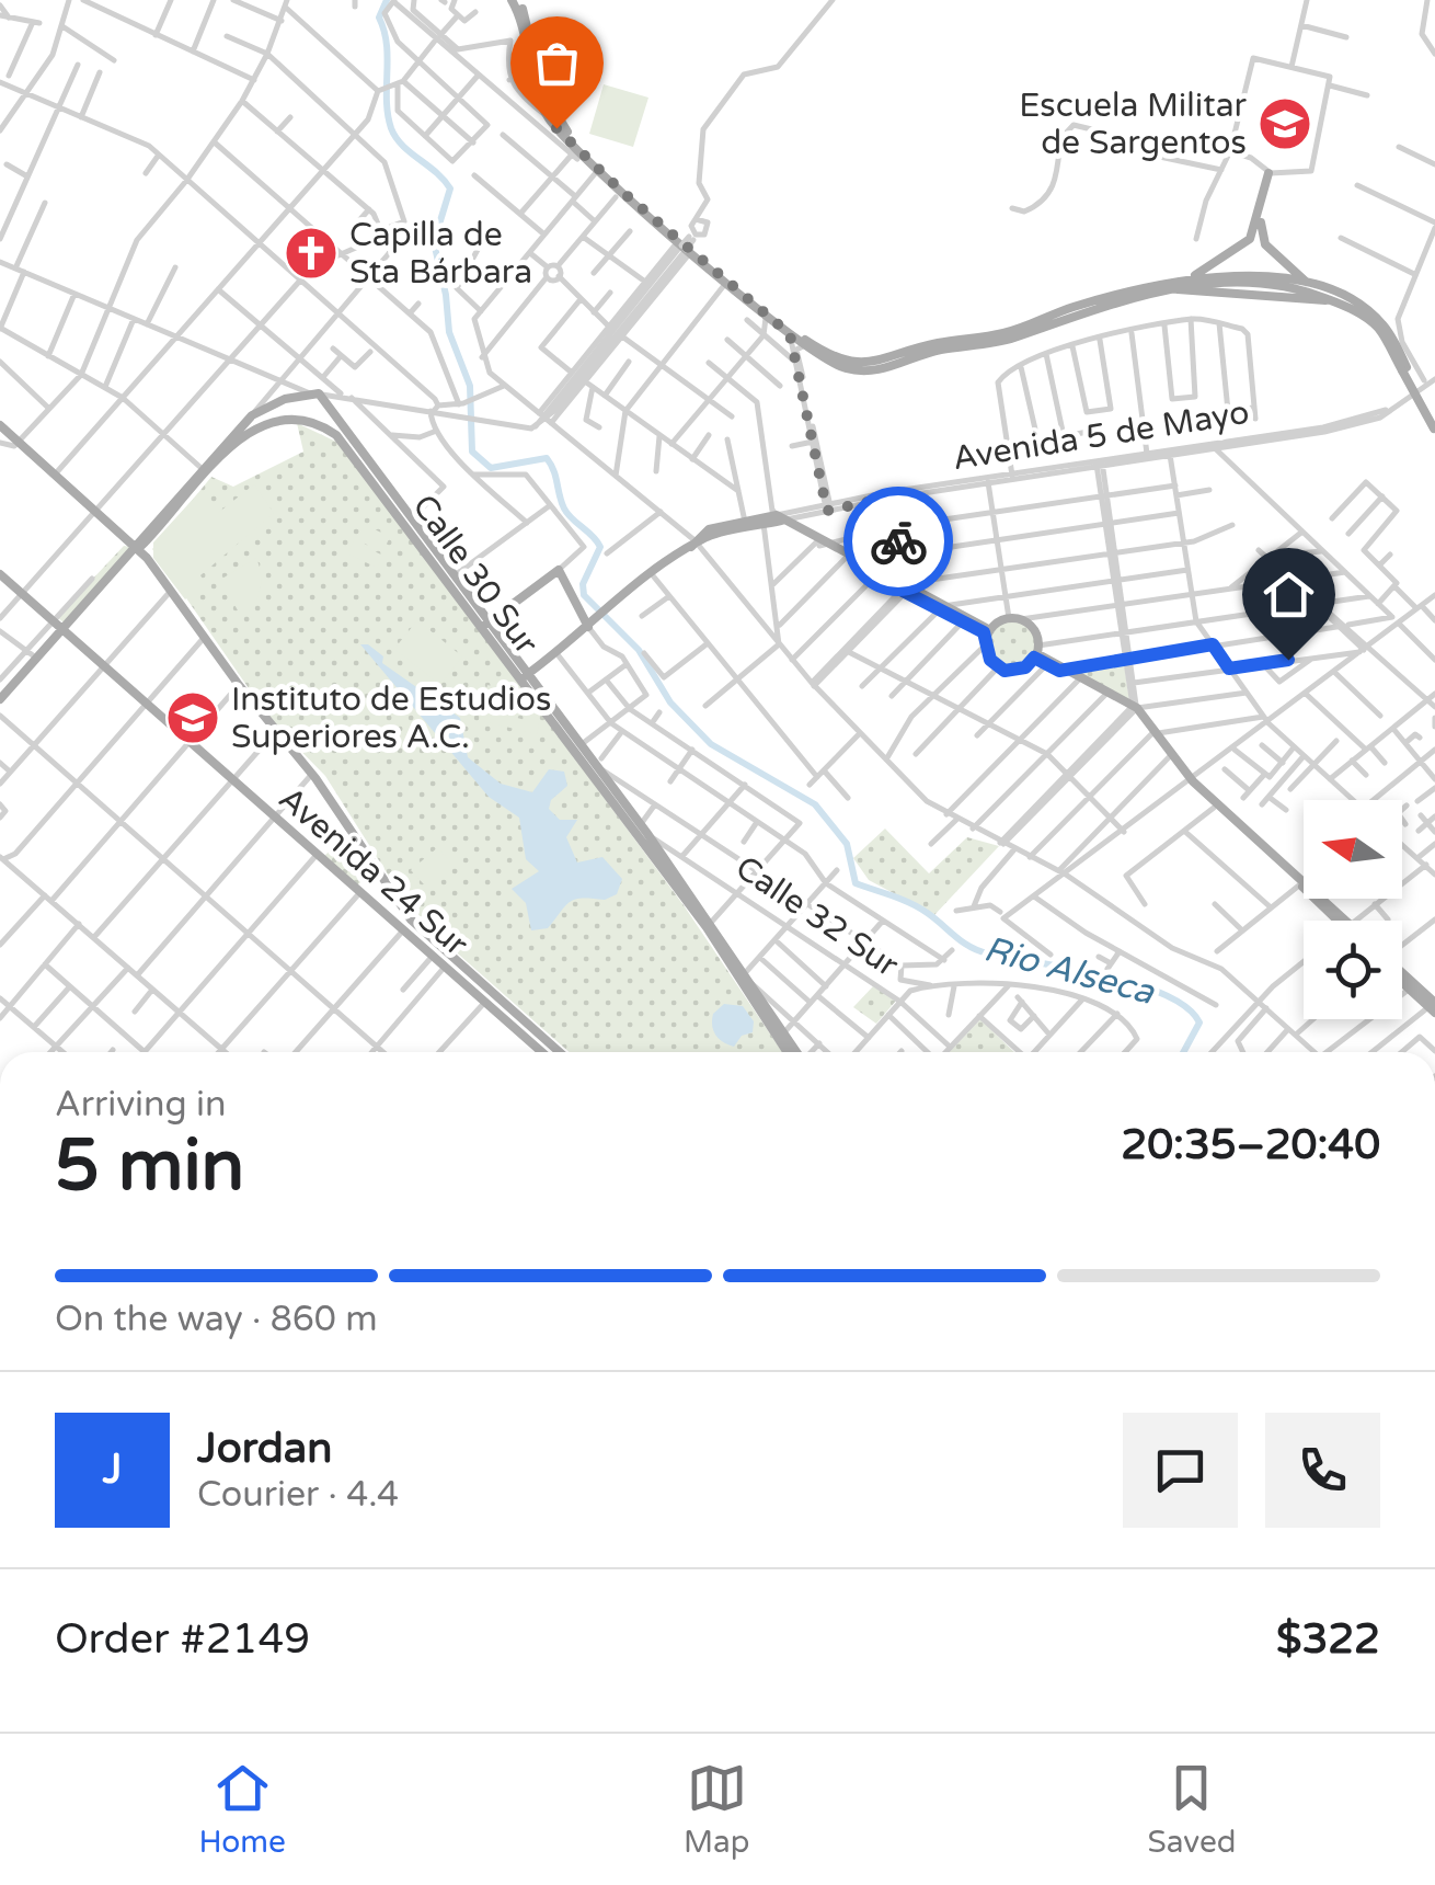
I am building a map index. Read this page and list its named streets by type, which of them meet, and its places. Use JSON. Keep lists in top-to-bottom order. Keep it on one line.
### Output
{"streets":{"main road":["Avenida 5 de Mayo","Calle 30 Sur","Avenida 24 Sur"],"street":["Calle 32 Sur"]},"crossings":[["Calle 30 Sur","Calle 32 Sur"]],"water":["Rio Alseca"],"places":{"school or university":["Escuela Militar de Sargentos","Instituto de Estudios Superiores A.C."],"church":["Capilla de Sta Bárbara"]},"north":"left","page":{"heading":["5 min","Arriving in","20:35–20:40"],"panel":["Jordan","Courier · 4.4","Order #2149","$322"],"bar":"On the way · 860 m","round":"J","tabs":["Home","Map","Saved"]}}
